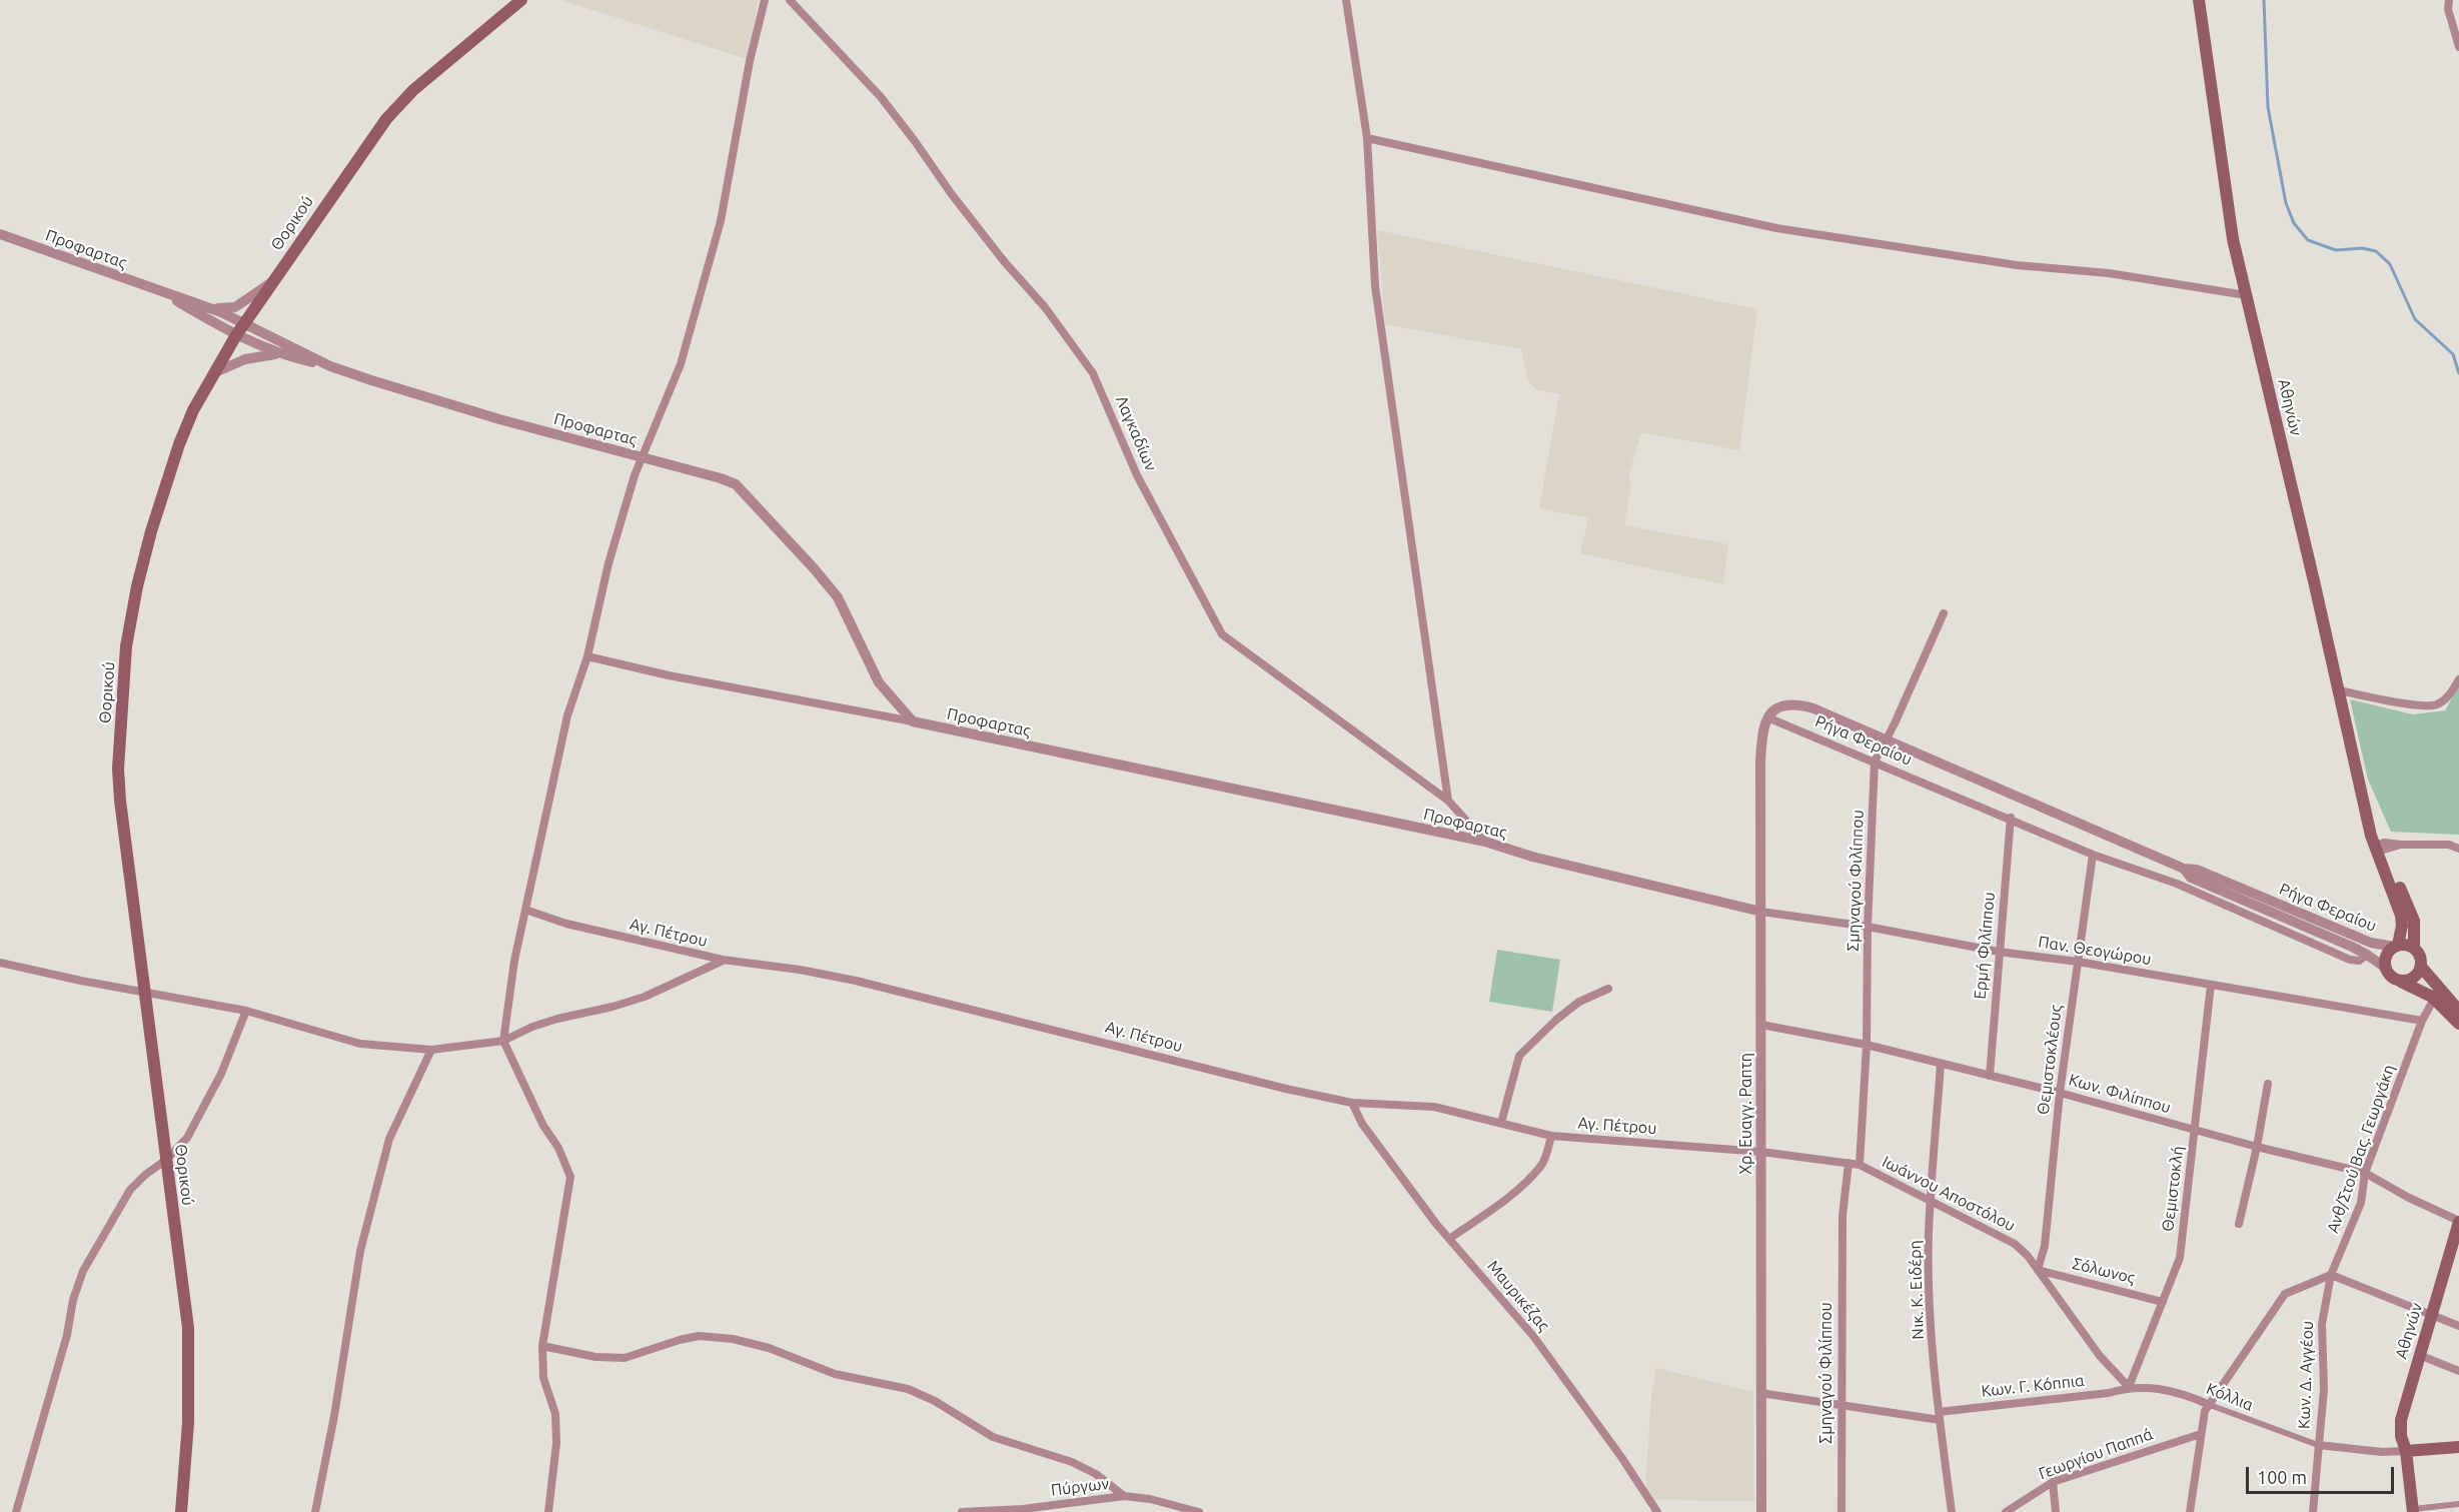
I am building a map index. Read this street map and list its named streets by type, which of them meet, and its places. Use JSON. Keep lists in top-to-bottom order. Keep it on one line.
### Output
{"streets":{"main road":["Θορικού","Αθηνών"],"street":["Προφαρτας","Λαγκαδίων","Ρήγα Φεραίου","Σμηναγού Φιλίππου","Αγ. Πέτρου","Ερμή Φιλίππου","Παν. Θεογώρου","Θεμιστοκλέους","Κων. Φιλίππου","Χρ. Ευαγγ. Ραπτη","Ανθ/Στού Βας. Γεωργάκη","Θεμιστοκλή","Ιωάννου Αποστόλου","Σόλωνος","Νικ. Κ. Ειδέρη","Μαυρικέζας","Κων. Δ. Αγγέου","Κων. Γ. Κόππια","Κόλλια","Γεωργίου Παππά","Πύργων"]},"crossings":[["Θορικού","Προφαρτας"],["Προφαρτας","Λαγκαδίων"],["Προφαρτας","Παν. Θεογώρου"],["Προφαρτας","Χρ. Ευαγγ. Ραπτη"],["Αθηνών","Ρήγα Φεραίου"],["Αθηνών","Κων. Φιλίππου"],["Ρήγα Φεραίου","Σμηναγού Φιλίππου"],["Ρήγα Φεραίου","Ερμή Φιλίππου"],["Ρήγα Φεραίου","Θεμιστοκλέους"],["Ρήγα Φεραίου","Χρ. Ευαγγ. Ραπτη"],["Σμηναγού Φιλίππου","Παν. Θεογώρου"],["Σμηναγού Φιλίππου","Κων. Φιλίππου"],["Σμηναγού Φιλίππου","Ιωάννου Αποστόλου"],["Σμηναγού Φιλίππου","Κων. Γ. Κόππια"],["Αγ. Πέτρου","Χρ. Ευαγγ. Ραπτη"],["Αγ. Πέτρου","Ιωάννου Αποστόλου"],["Αγ. Πέτρου","Μαυρικέζας"],["Ερμή Φιλίππου","Παν. Θεογώρου"],["Ερμή Φιλίππου","Κων. Φιλίππου"],["Παν. Θεογώρου","Θεμιστοκλέους"],["Παν. Θεογώρου","Χρ. Ευαγγ. Ραπτη"],["Παν. Θεογώρου","Ανθ/Στού Βας. Γεωργάκη"],["Παν. Θεογώρου","Θεμιστοκλή"],["Θεμιστοκλέους","Κων. Φιλίππου"],["Θεμιστοκλέους","Ιωάννου Αποστόλου"],["Θεμιστοκλέους","Σόλωνος"],["Κων. Φιλίππου","Χρ. Ευαγγ. Ραπτη"],["Κων. Φιλίππου","Ανθ/Στού Βας. Γεωργάκη"],["Κων. Φιλίππου","Θεμιστοκλή"],["Κων. Φιλίππου","Νικ. Κ. Ειδέρη"],["Χρ. Ευαγγ. Ραπτη","Ιωάννου Αποστόλου"],["Χρ. Ευαγγ. Ραπτη","Κων. Γ. Κόππια"],["Ανθ/Στού Βας. Γεωργάκη","Κων. Δ. Αγγέου"],["Θεμιστοκλή","Ιωάννου Αποστόλου"],["Θεμιστοκλή","Σόλωνος"],["Θεμιστοκλή","Κων. Γ. Κόππια"],["Θεμιστοκλή","Κόλλια"],["Ιωάννου Αποστόλου","Σόλωνος"],["Ιωάννου Αποστόλου","Νικ. Κ. Ειδέρη"],["Ιωάννου Αποστόλου","Κων. Γ. Κόππια"],["Ιωάννου Αποστόλου","Κόλλια"],["Νικ. Κ. Ειδέρη","Κων. Γ. Κόππια"],["Κων. Δ. Αγγέου","Κόλλια"],["Κων. Γ. Κόππια","Κόλλια"]],"scale_bar":"100 m"}
